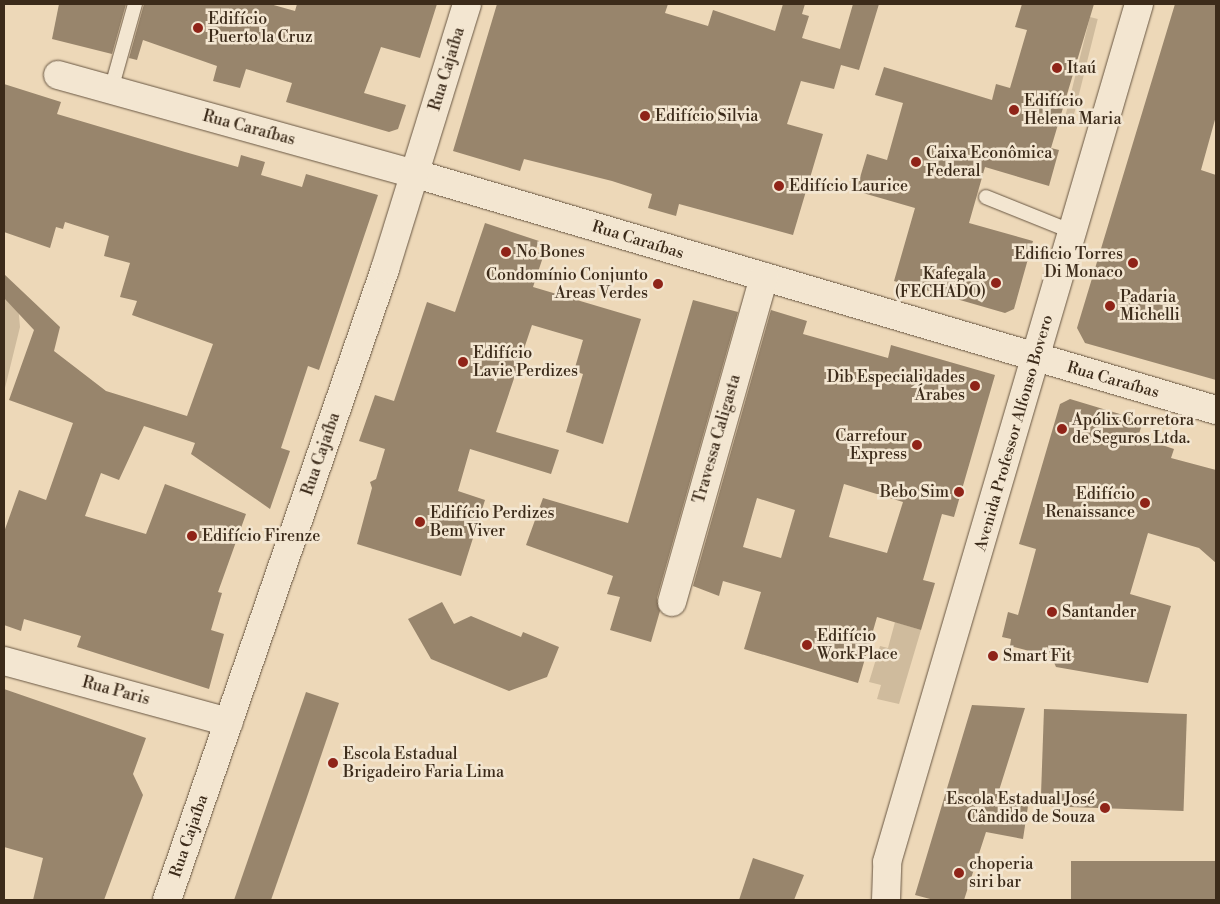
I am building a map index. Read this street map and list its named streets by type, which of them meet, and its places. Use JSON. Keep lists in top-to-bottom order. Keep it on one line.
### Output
{"streets":{"street":["Rua Cajaíba","Rua Caraíbas","Avenida Professor Alfonso Bovero","Travessa Caligasta","Rua Paris"]},"crossings":[["Rua Cajaíba","Rua Caraíbas"],["Rua Cajaíba","Rua Paris"],["Rua Caraíbas","Avenida Professor Alfonso Bovero"],["Rua Caraíbas","Travessa Caligasta"]],"places":["Edifício Puerto la Cruz","Itaú","Edifício Helena Maria","Edifício Silvia","Caixa Econômica Federal","Edifício Laurice","No Bones","Edificio Torres Di Monaco","Kafegala (FECHADO)","Condomínio Conjunto Areas Verdes","Padaria Michelli","Edifício Lavie Perdizes","Dib Especialidades Árabes","Apólix Corretora de Seguros Ltda.","Carrefour Express","Bebo Sim","Edifício Renaissance","Edifício Perdizes Bem Viver","Edifício Firenze","Santander","Edifício Work Place","Smart Fit","Escola Estadual Brigadeiro Faria Lima","Escola Estadual José Cândido de Souza","choperia siri bar"]}
